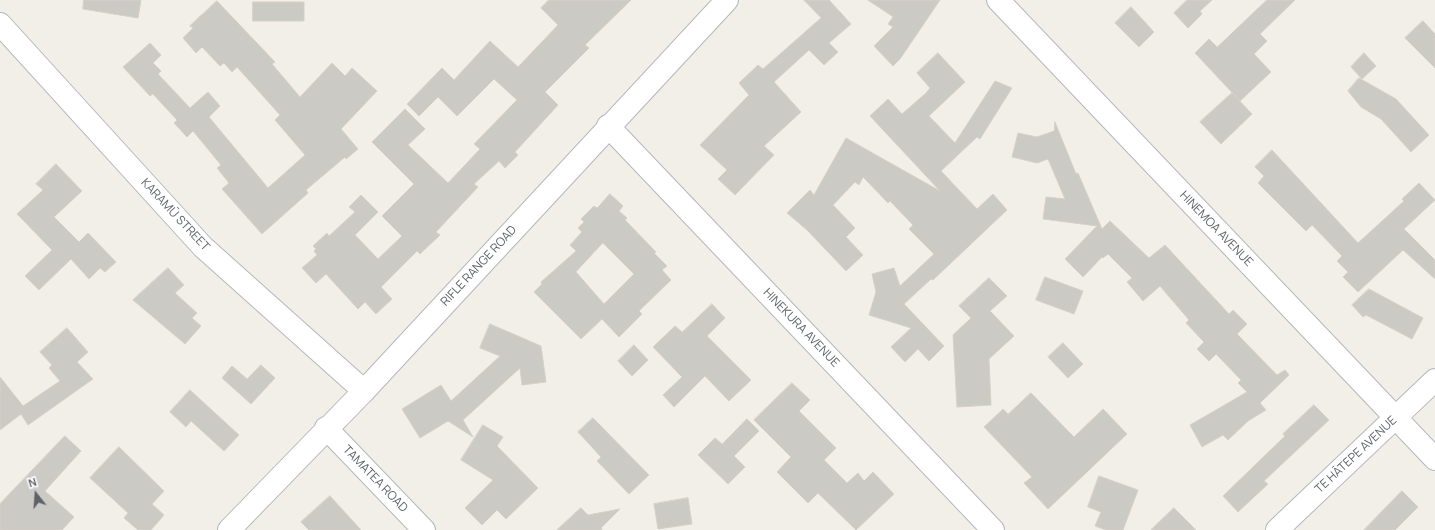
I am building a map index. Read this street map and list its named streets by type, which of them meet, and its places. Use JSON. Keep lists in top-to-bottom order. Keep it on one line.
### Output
{"streets":{"street":["KARAMŪ STREET","HINEMOA AVENUE","RIFLE RANGE ROAD","HINEKURA AVENUE","TE HĀTEPE AVENUE","TAMATEA ROAD"]},"crossings":[["KARAMŪ STREET","RIFLE RANGE ROAD"],["HINEMOA AVENUE","TE HĀTEPE AVENUE"],["RIFLE RANGE ROAD","HINEKURA AVENUE"],["RIFLE RANGE ROAD","TAMATEA ROAD"]],"north":"top"}
